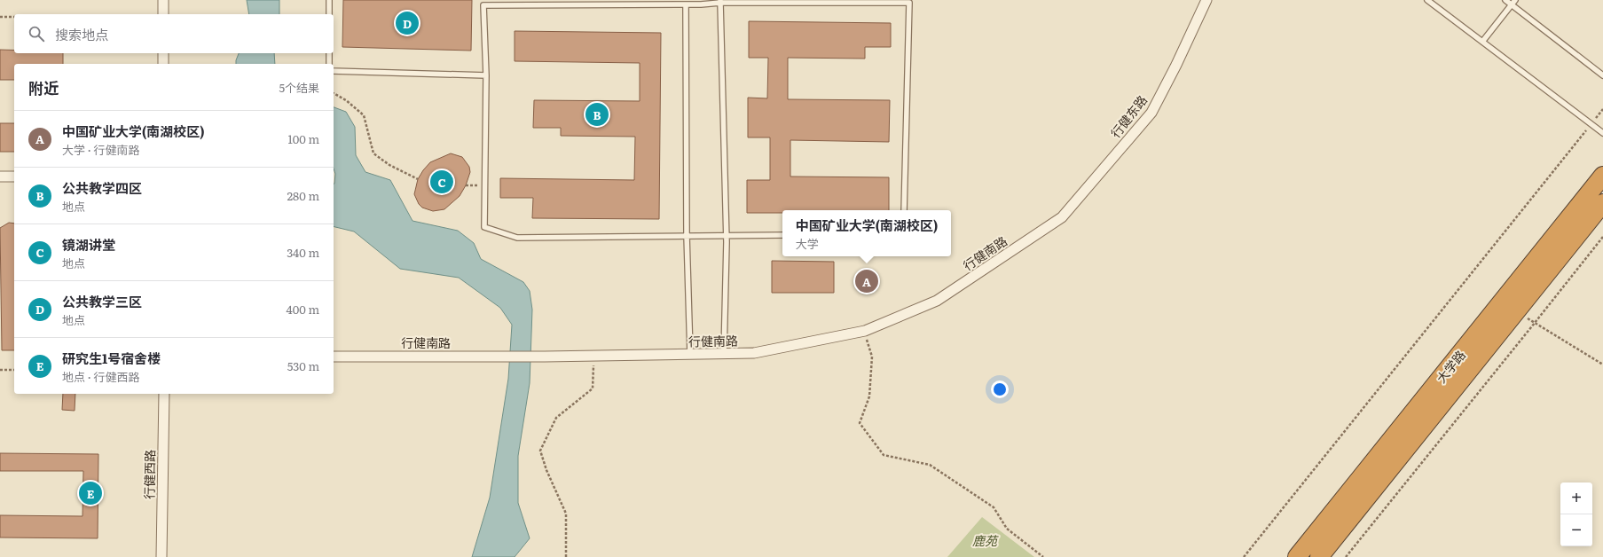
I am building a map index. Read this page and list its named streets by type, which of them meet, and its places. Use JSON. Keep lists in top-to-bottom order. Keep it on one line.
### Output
{"streets":{"highway":["大学路"],"street":["行健东路","行健南路","行健西路"]},"crossings":[["行健东路","行健南路"]],"parks":["鹿苑"],"page":{"pins":["D","B","C","A","E"],"search":"搜索地点","heading":["附近","5个结果"],"list":[{"mark":"A","name":"中国矿业大学(南湖校区)","note":"大学 · 行健南路","value":"100 m"},{"mark":"B","name":"公共教学四区","note":"地点","value":"280 m"},{"mark":"C","name":"镜湖讲堂","note":"地点","value":"340 m"},{"mark":"D","name":"公共教学三区","note":"地点","value":"400 m"},{"mark":"E","name":"研究生1号宿舍楼","note":"地点 · 行健西路","value":"530 m"}],"popup":["中国矿业大学(南湖校区)","大学"],"map_buttons":["+","−"]}}
